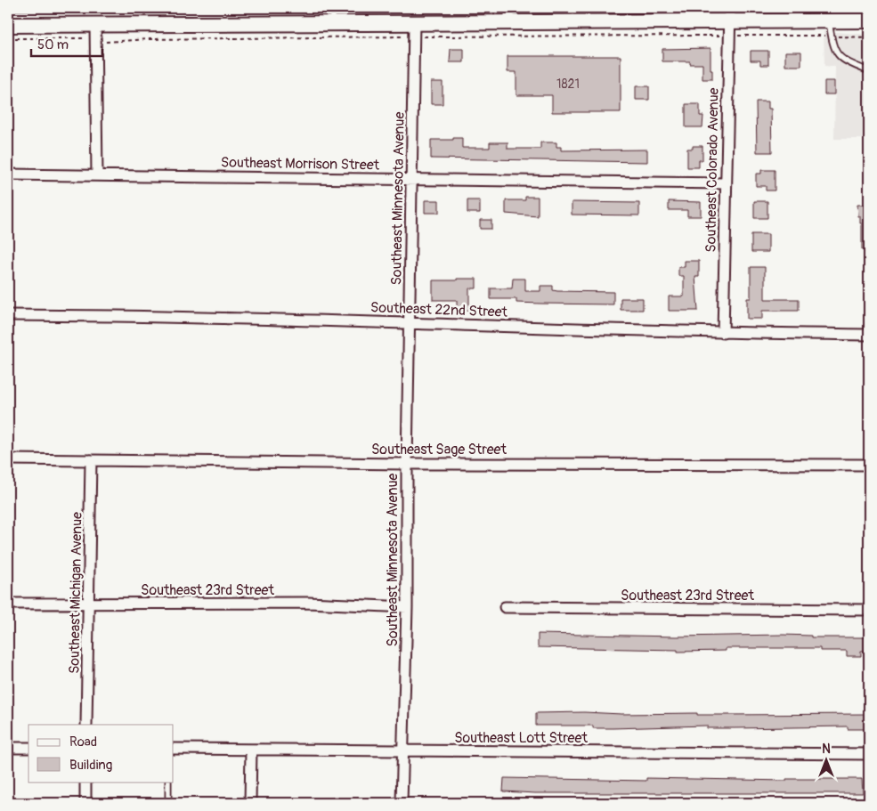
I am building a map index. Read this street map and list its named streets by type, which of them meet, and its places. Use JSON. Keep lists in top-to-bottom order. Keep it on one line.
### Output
{"streets":{"street":["Southeast Morrison Street","Southeast Colorado Avenue","Southeast Minnesota Avenue","Southeast 22nd Street","Southeast Sage Street","Southeast 23rd Street","Southeast Michigan Avenue","Southeast Lott Street"]},"crossings":[["Southeast Morrison Street","Southeast Colorado Avenue"],["Southeast Morrison Street","Southeast Minnesota Avenue"],["Southeast Colorado Avenue","Southeast 22nd Street"],["Southeast Minnesota Avenue","Southeast 22nd Street"],["Southeast Minnesota Avenue","Southeast Sage Street"],["Southeast Minnesota Avenue","Southeast 23rd Street"],["Southeast Minnesota Avenue","Southeast Lott Street"],["Southeast Sage Street","Southeast Michigan Avenue"],["Southeast 23rd Street","Southeast Michigan Avenue"]],"house_numbers":["1821"],"legend":["Road","Building"],"scale_bar":"50 m","north":"top"}
